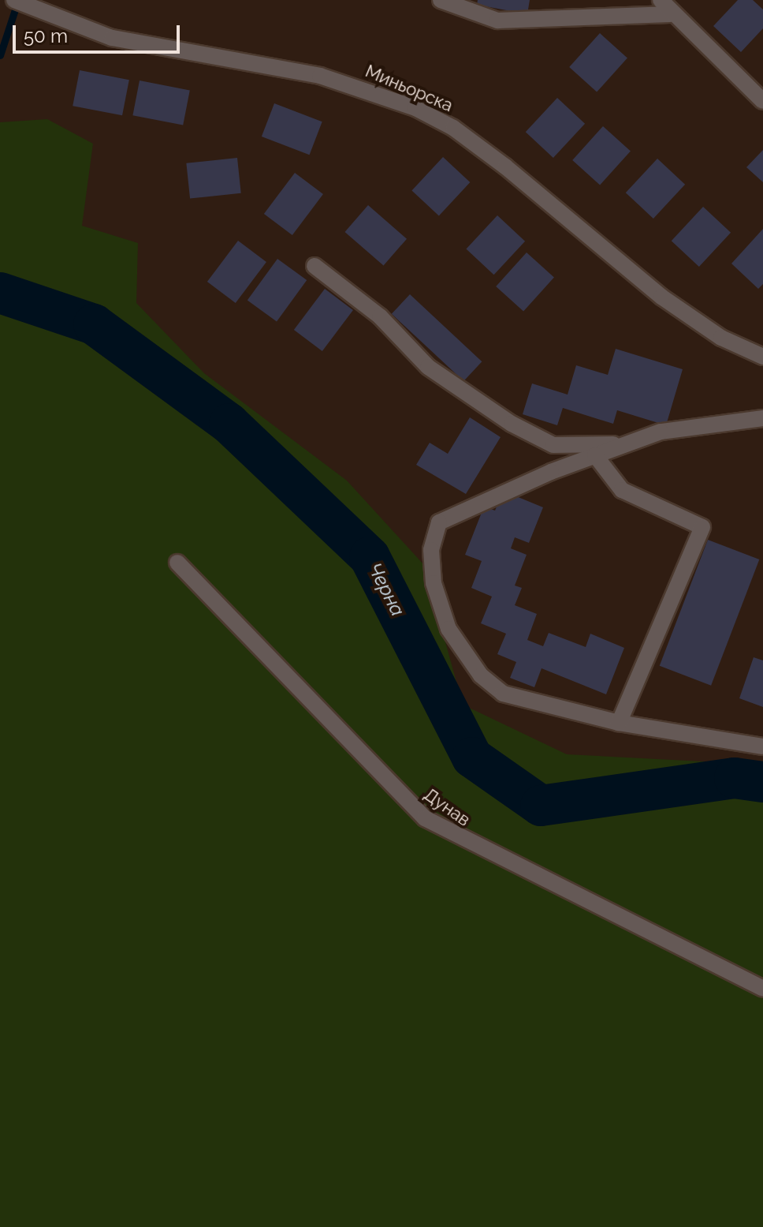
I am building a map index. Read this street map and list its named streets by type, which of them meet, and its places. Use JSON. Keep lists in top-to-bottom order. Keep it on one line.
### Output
{"streets":{"street":["Миньорска","Дунав"]},"water":["Черна"],"scale_bar":"50 m"}
